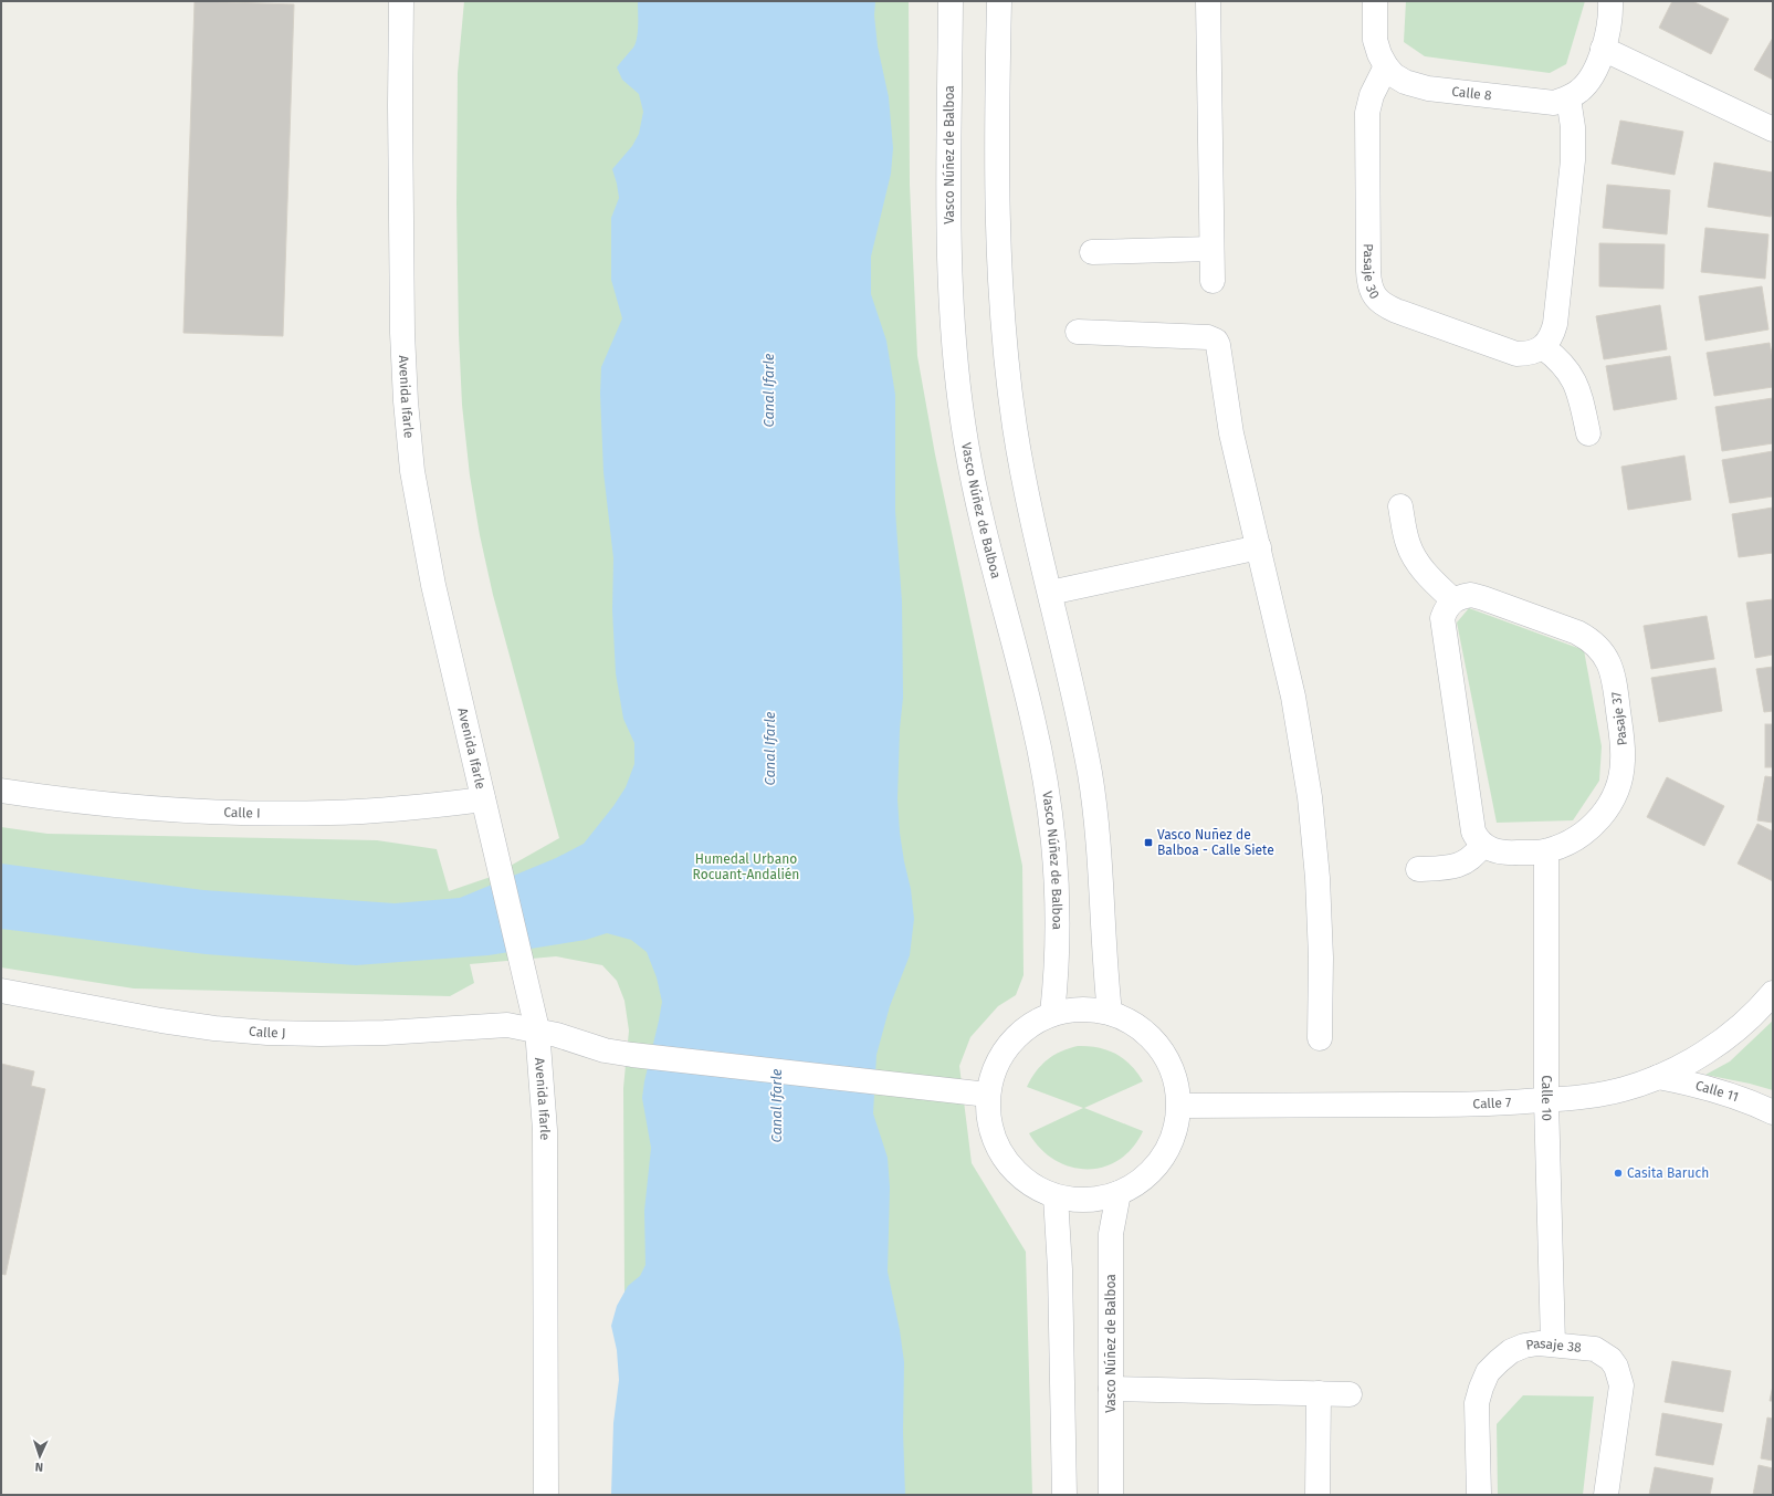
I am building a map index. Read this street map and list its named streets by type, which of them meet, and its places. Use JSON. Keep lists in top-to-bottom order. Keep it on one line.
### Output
{"streets":{"street":["Calle 8","Vasco Núñez de Balboa","Pasaje 30","Avenida Ifarle","Pasaje 37","Calle I","Calle J","Calle 11","Calle 10","Calle 7","Pasaje 38"]},"crossings":[["Calle 8","Pasaje 30"],["Avenida Ifarle","Calle I"],["Avenida Ifarle","Calle J"],["Pasaje 37","Calle 10"],["Calle 11","Calle 7"],["Calle 10","Calle 7"],["Calle 10","Pasaje 38"]],"water":["Canal Ifarle"],"parks":["Humedal Urbano Rocuant-Andalién"],"places":{"transit":["Vasco Nuñez de Balboa - Calle Siete"],"other":["Casita Baruch"]},"north":"bottom"}
